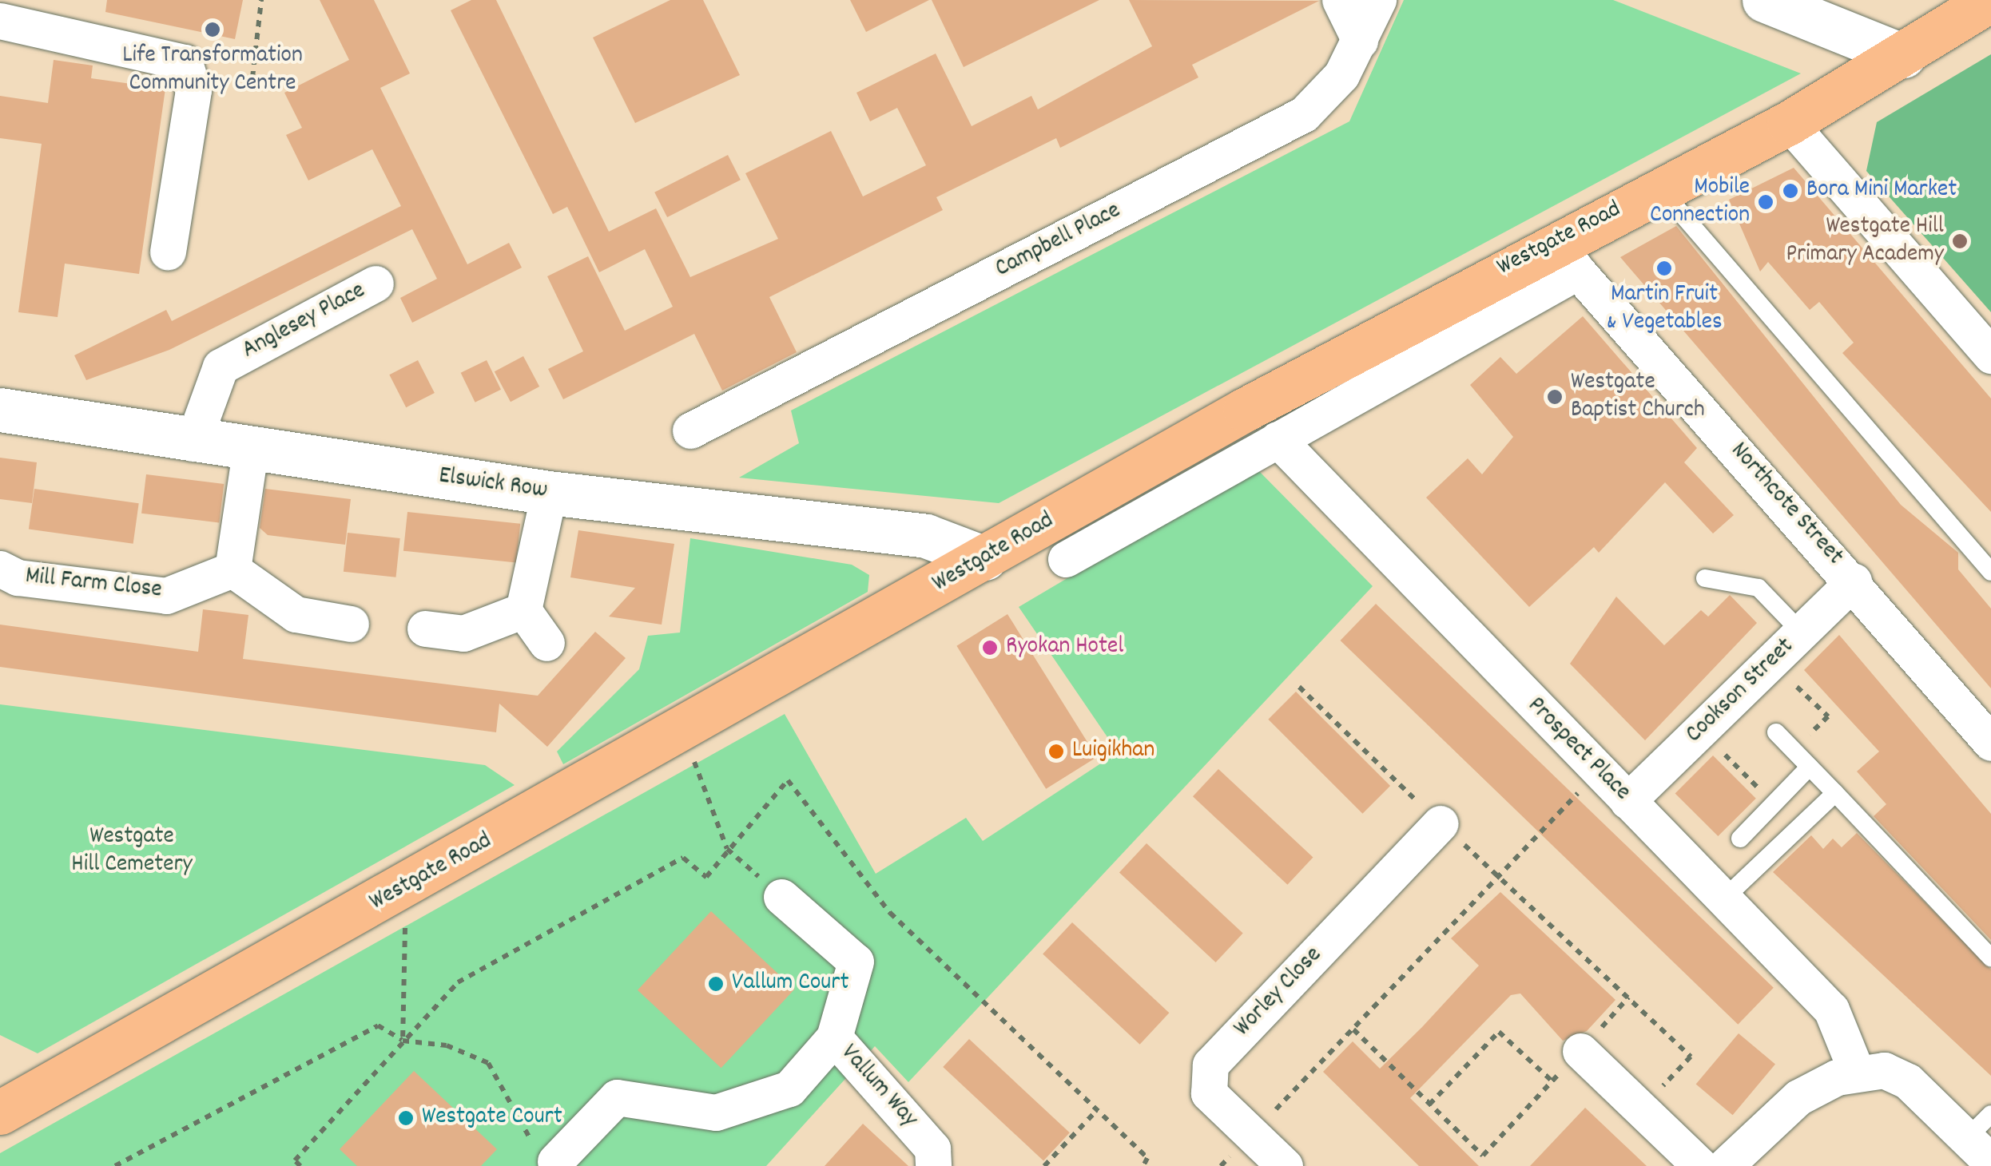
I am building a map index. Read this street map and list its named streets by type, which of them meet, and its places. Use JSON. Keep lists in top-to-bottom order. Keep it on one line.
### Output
{"streets":{"main road":["Westgate Road"],"street":["Campbell Place","Anglesey Place","Elswick Row","Northcote Street","Mill Farm Close","Cookson Street","Prospect Place","Worley Close","Vallum Way"]},"crossings":[["Westgate Road","Elswick Row"],["Westgate Road","Northcote Street"],["Anglesey Place","Elswick Row"],["Northcote Street","Cookson Street"],["Cookson Street","Prospect Place"]],"parks":["Westgate Hill Cemetery"],"places":["Life Transformation Community Centre","Bora Mini Market","Mobile Connection","Westgate Hill Primary Academy","Martin Fruit & Vegetables","Westgate Baptist Church","Ryokan Hotel","Luigikhan","Vallum Court","Westgate Court"]}
